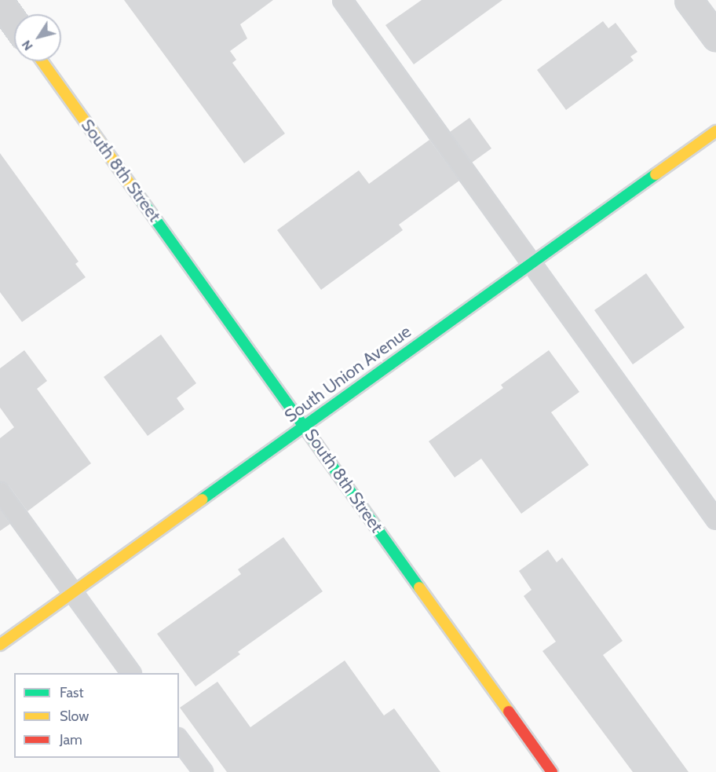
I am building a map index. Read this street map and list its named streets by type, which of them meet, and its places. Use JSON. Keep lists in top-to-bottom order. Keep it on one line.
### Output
{"streets":{"main road":["South 8th Street","South Union Avenue"]},"crossings":[["South 8th Street","South Union Avenue"]],"legend":["Fast","Slow","Jam"],"north":"bottom left"}
